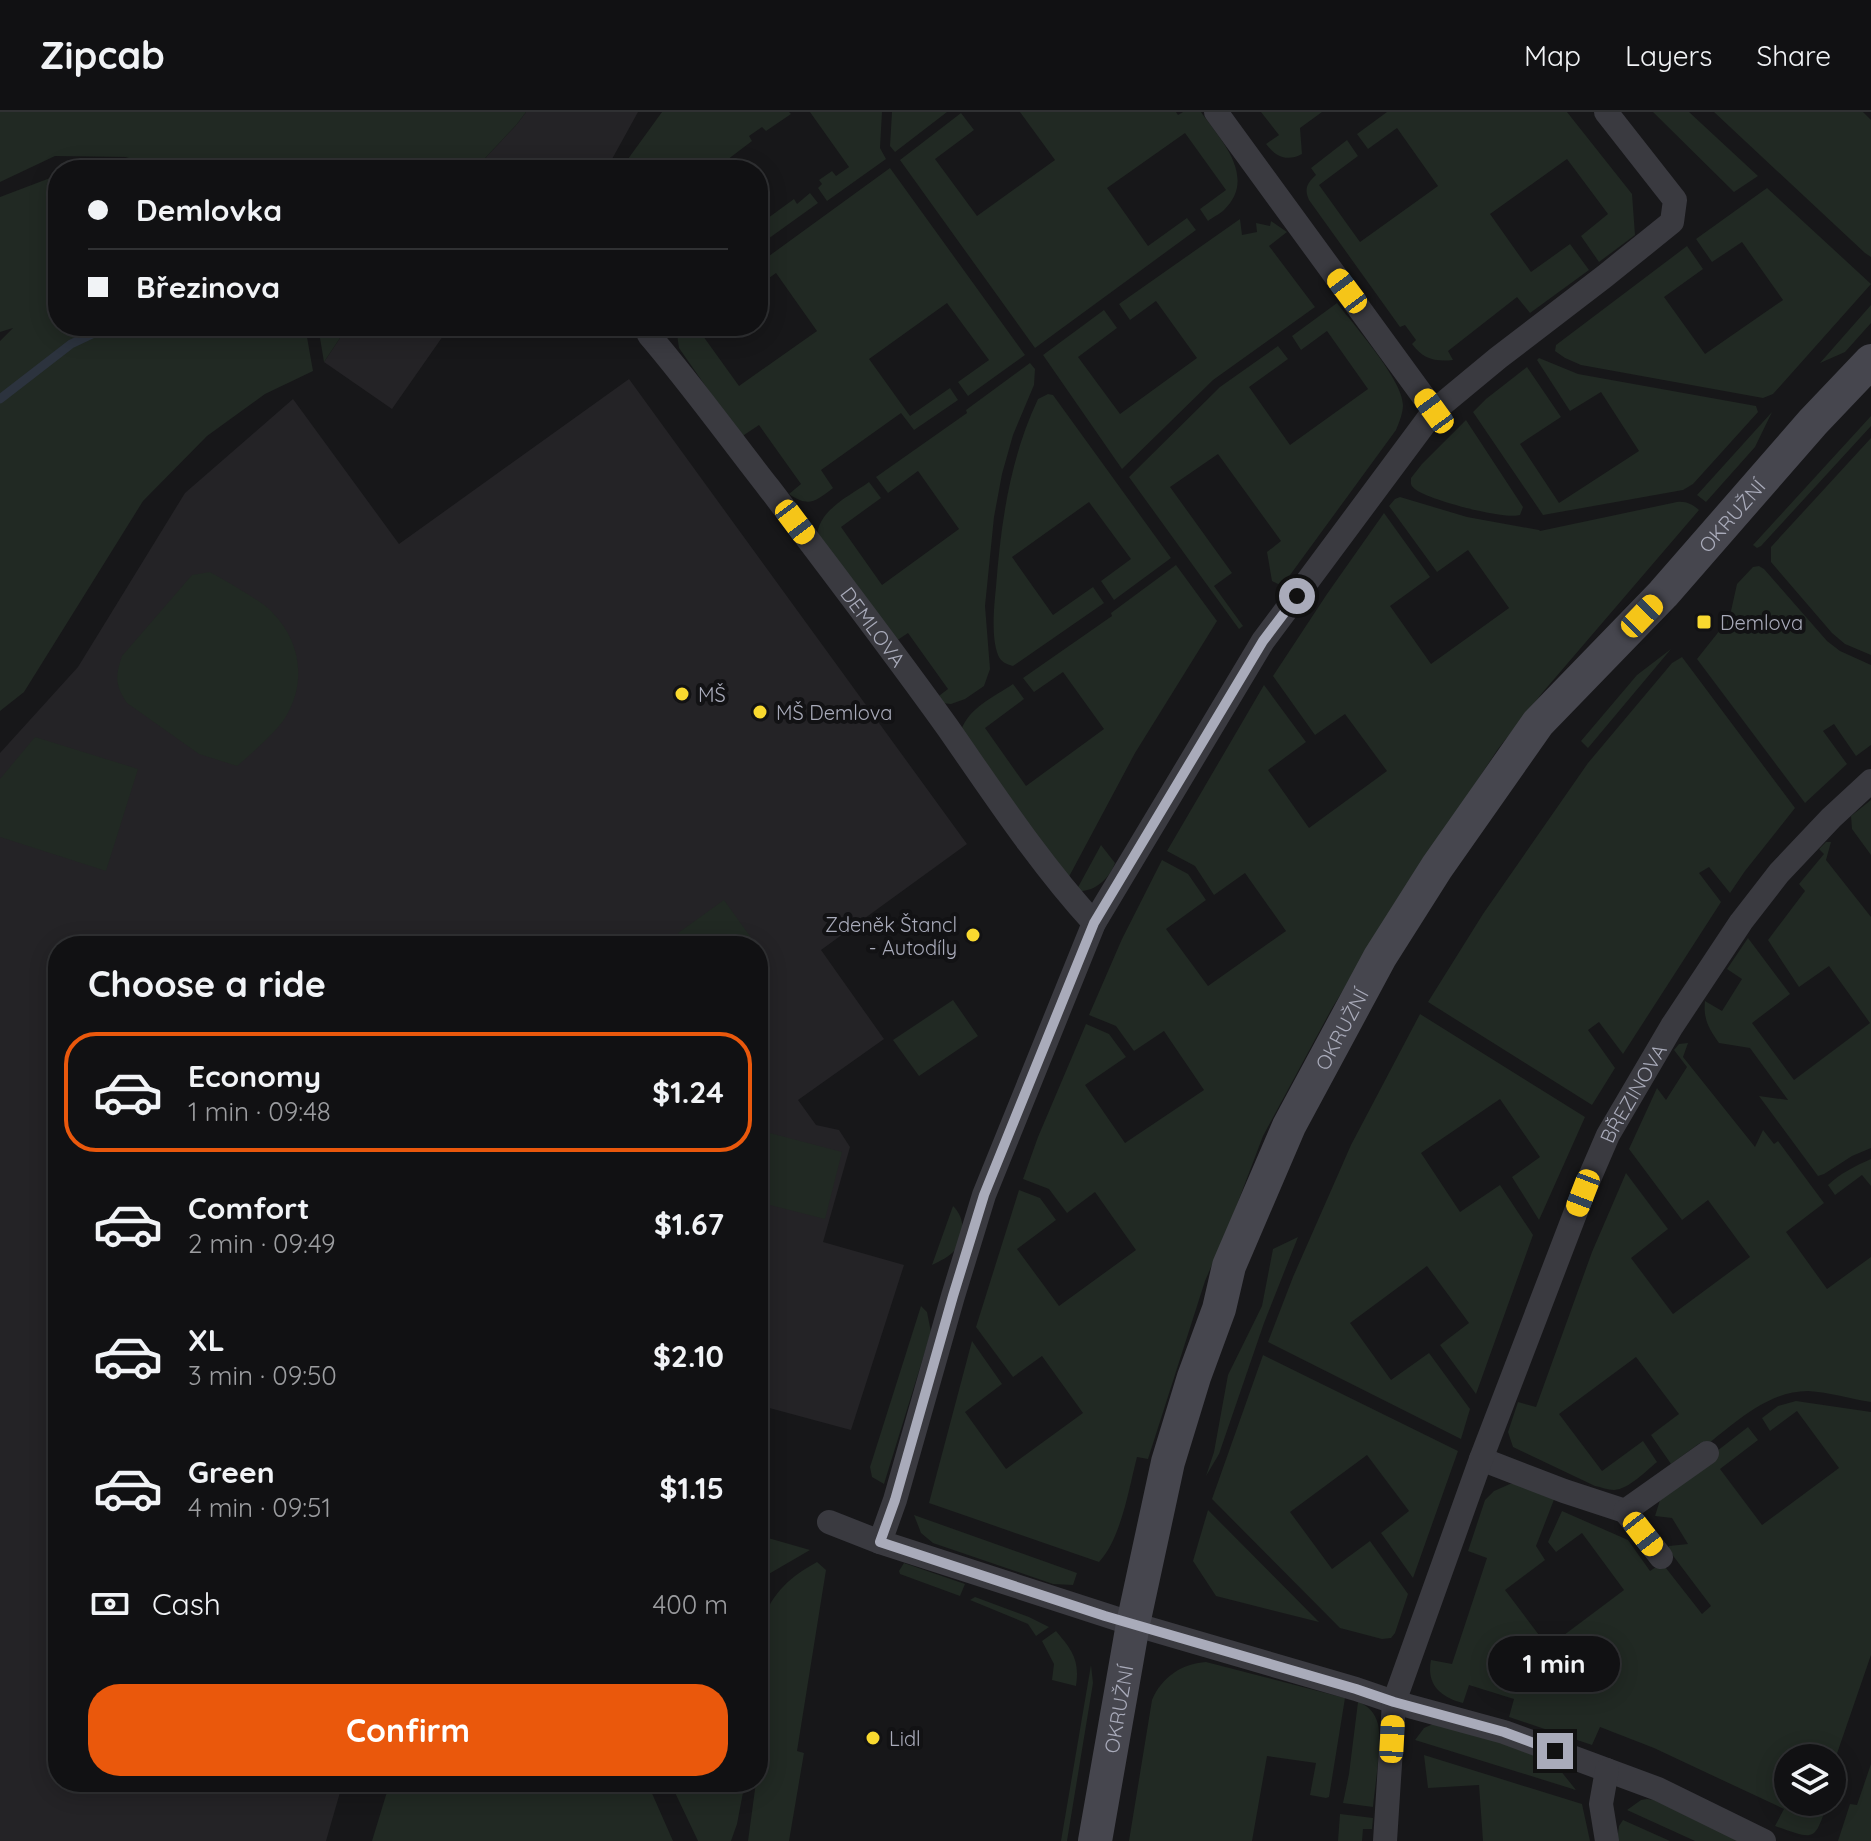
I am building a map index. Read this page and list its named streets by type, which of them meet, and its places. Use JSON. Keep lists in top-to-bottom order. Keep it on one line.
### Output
{"streets":{"street":["OKRUŽNÍ","DEMLOVA","BŘEZINOVA"]},"places":{"transit":["Demlova"],"other":["MŠ","MŠ Demlova","Zdeněk Štancl - Autodíly","Lidl"]},"page":{"header":"Zipcab","nav":["Map","Layers","Share"],"banner":["Demlovka","Březinova"],"heading":"Choose a ride","list":[{"name":"Economy","note":"1 min · 09:48","value":"$1.24"},{"name":"Comfort","note":"2 min · 09:49","value":"$1.67"},{"name":"XL","note":"3 min · 09:50","value":"$2.10"},{"name":"Green","note":"4 min · 09:51","value":"$1.15"}],"pay":["Cash","400 m"],"bubble":"1 min","buttons":"Confirm"}}
